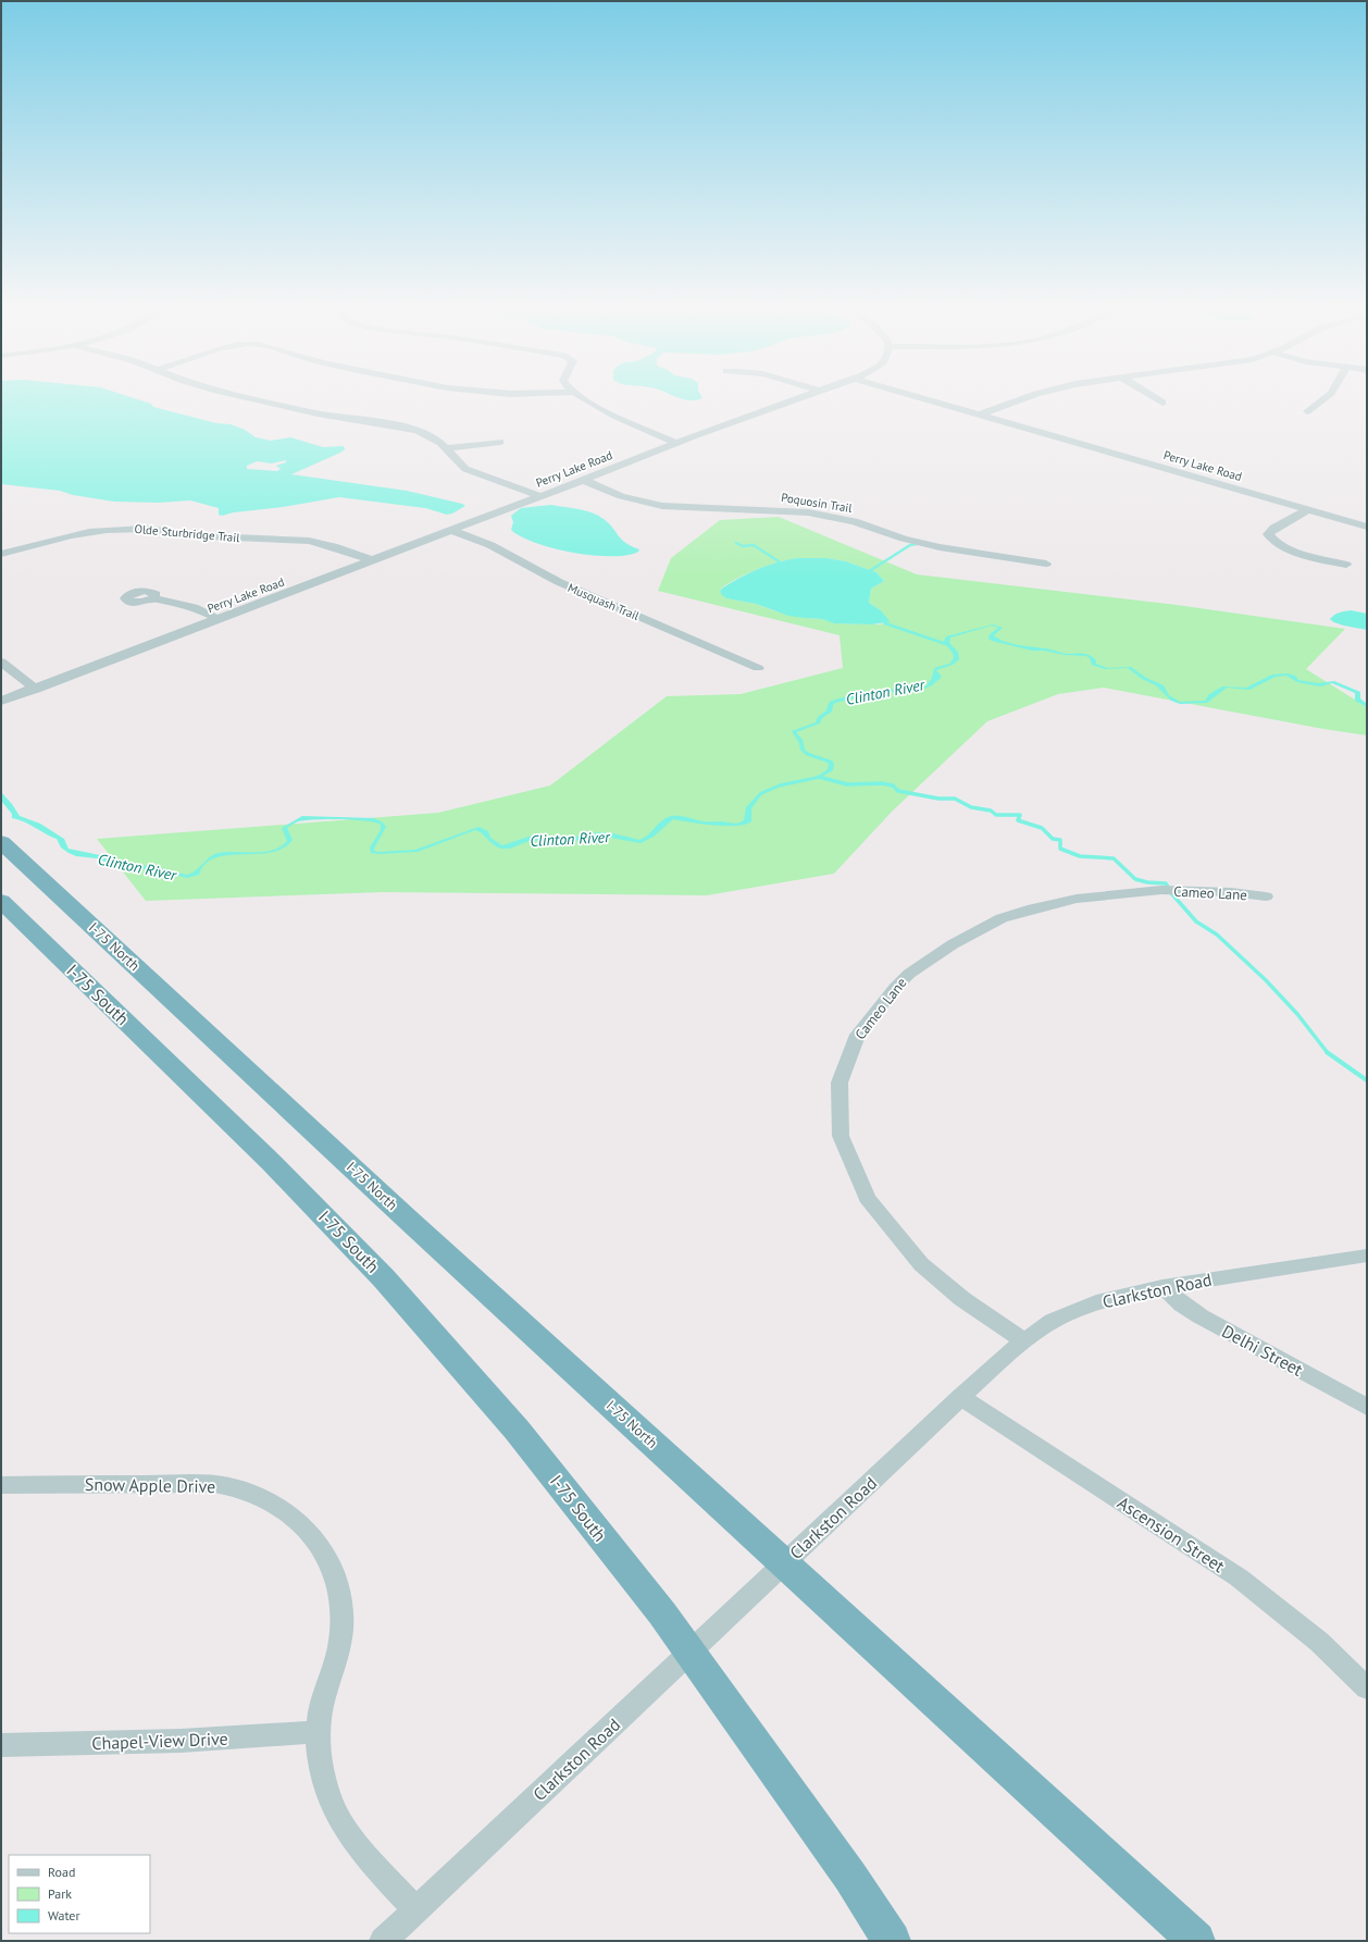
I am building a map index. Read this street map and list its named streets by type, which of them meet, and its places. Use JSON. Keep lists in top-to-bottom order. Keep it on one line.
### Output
{"streets":{"highway":["I-75 North","I-75 South"],"street":["Perry Lake Road","Poquosin Trail","Olde Sturbridge Trail","Musquash Trail","Cameo Lane","Clarkston Road","Delhi Street","Snow Apple Drive","Ascension Street","Chapel-View Drive"]},"crossings":[["Perry Lake Road","Poquosin Trail"],["Perry Lake Road","Olde Sturbridge Trail"],["Perry Lake Road","Musquash Trail"],["Cameo Lane","Clarkston Road"],["Clarkston Road","Delhi Street"],["Clarkston Road","Snow Apple Drive"],["Clarkston Road","Ascension Street"],["Snow Apple Drive","Chapel-View Drive"]],"water":["Clinton River"],"legend":["Road","Park","Water"]}
